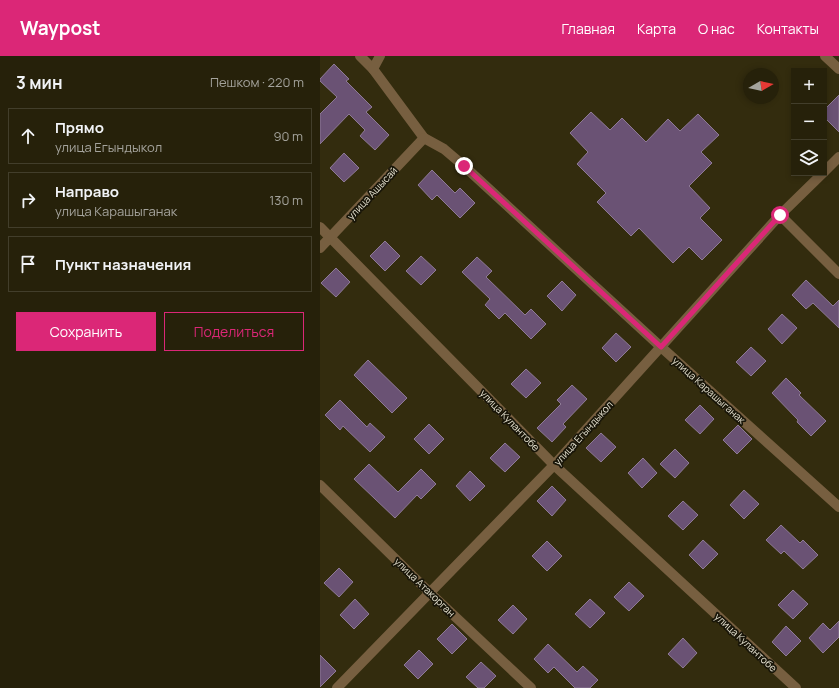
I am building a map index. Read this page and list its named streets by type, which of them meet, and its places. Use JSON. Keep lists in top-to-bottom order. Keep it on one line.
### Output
{"streets":{"street":["улица Ашысай","улица Карашыганак","улица Кулантобе","улица Егындыкол","улица Атакорган"]},"crossings":[["улица Ашысай","улица Карашыганак"],["улица Ашысай","улица Кулантобе"],["улица Карашыганак","улица Егындыкол"],["улица Кулантобе","улица Егындыкол"],["улица Егындыкол","улица Атакорган"]],"north":"right","page":{"header":"Waypost","nav":["Главная","Карта","О нас","Контакты"],"heading":["3 мин","Пешком · 220 m"],"map_buttons":["+","−"],"list":[["Прямо","улица Егындыкол","90 m"],["Направо","улица Карашыганак","130 m"],"Пункт назначения"],"buttons":["Сохранить","Поделиться"]}}
